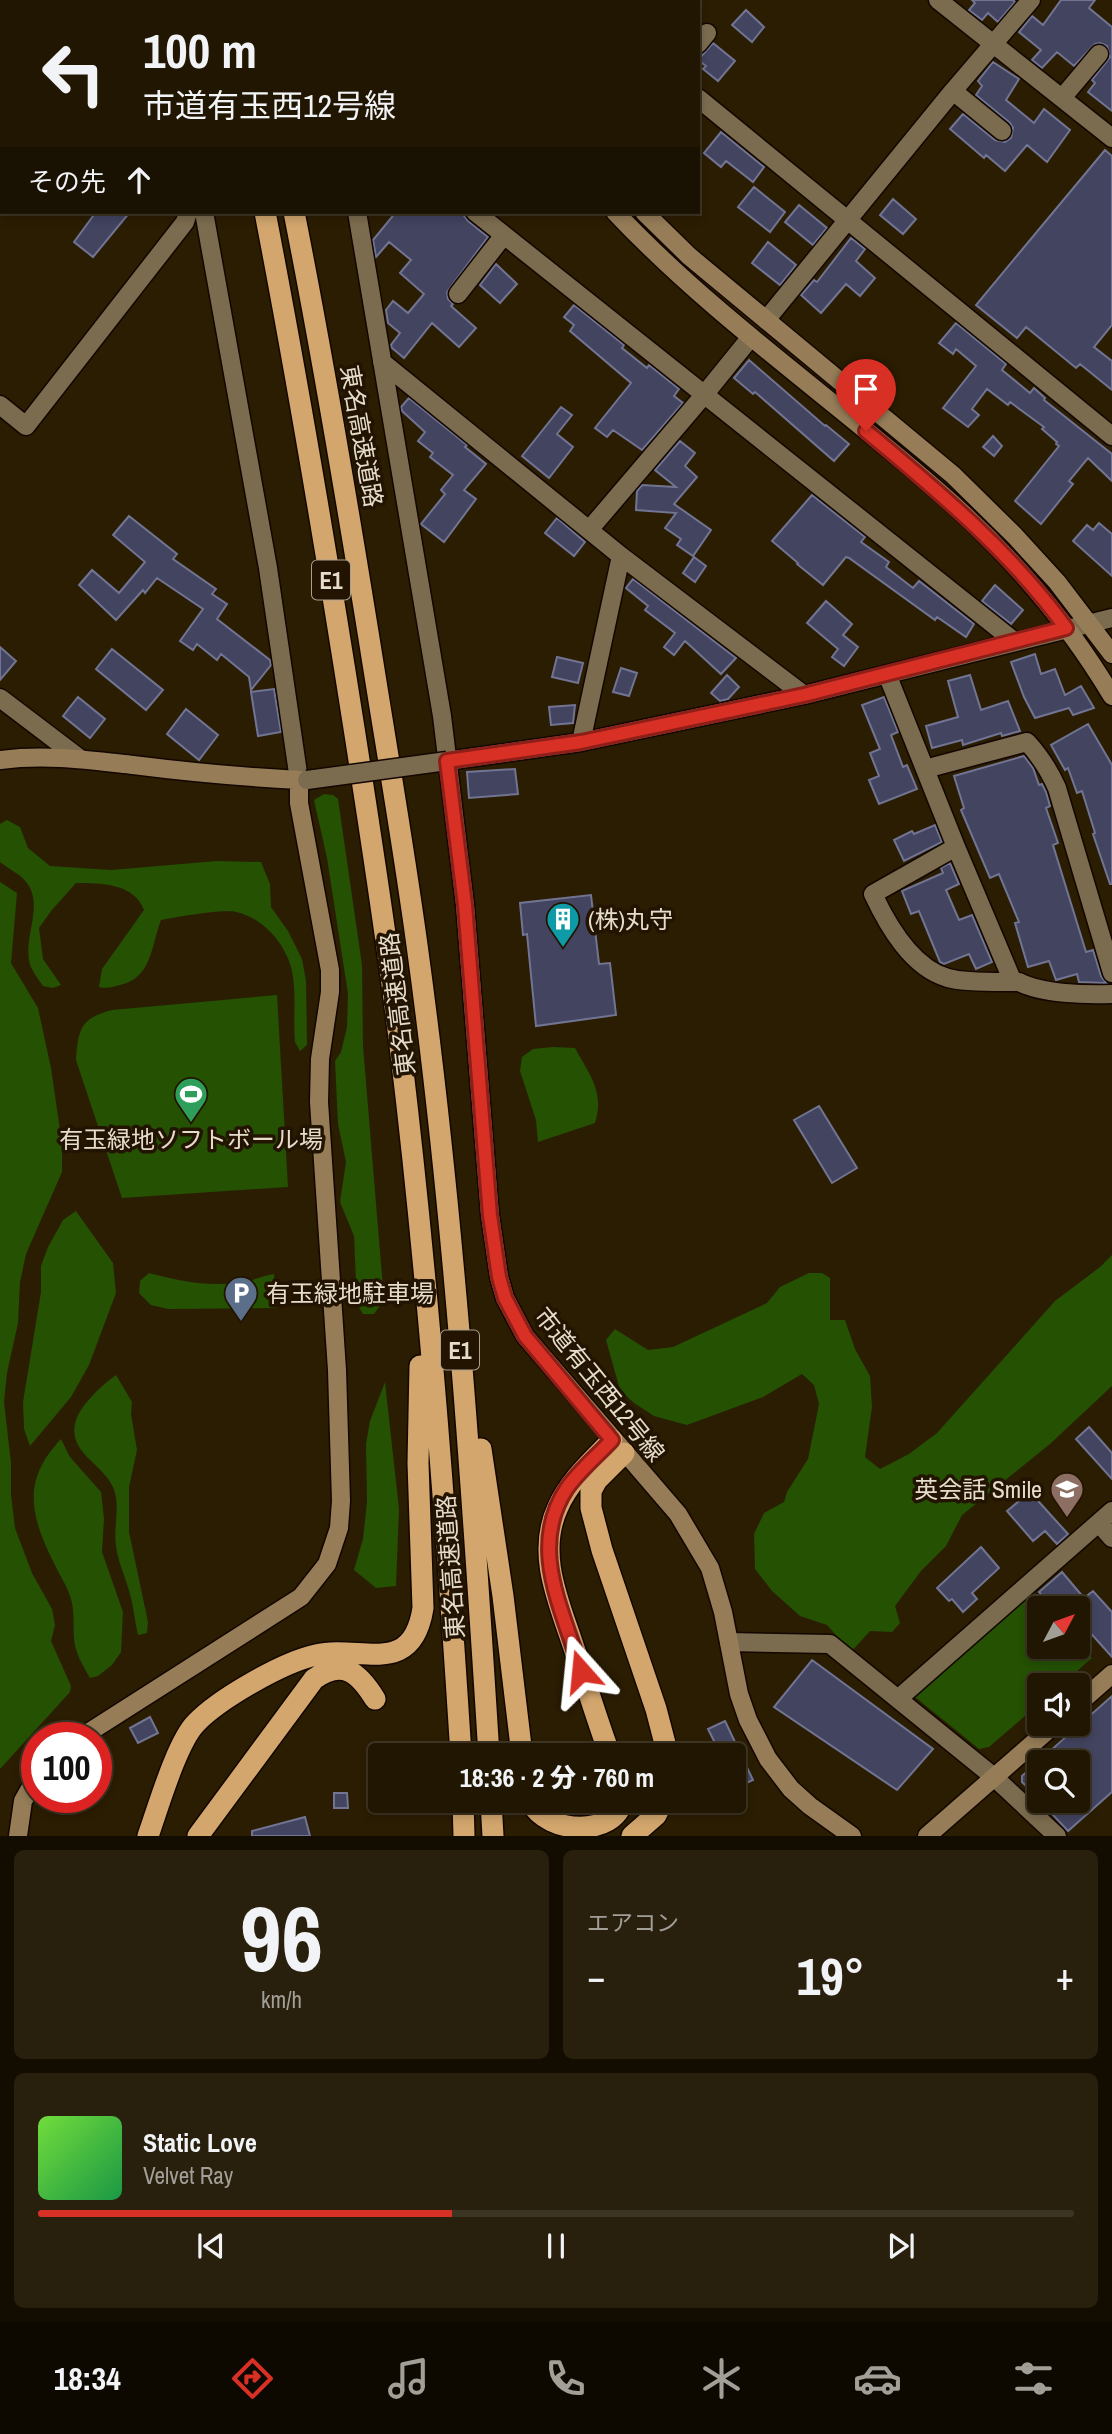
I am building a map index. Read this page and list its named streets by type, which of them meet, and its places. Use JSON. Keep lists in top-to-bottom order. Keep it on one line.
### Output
{"streets":{"highway":["東名高速道路","E1"],"street":["市道有玉西12号線"]},"places":{"building":["(株)丸守"],"sports":["有玉緑地ソフトボール場"],"parking":["有玉緑地駐車場"],"school or university":["英会話 Smile"]},"north":"top right","page":{"turn":["100 m","市道有玉西12号線"],"then":"その先","limit":"100","trip":"18:36 · 2 分 · 760 m","tile":[["96","km/h"],"エアコン"],"heat":["−","19°","+"],"song":["Static Love","Velvet Ray"],"tabs":"18:34"}}
